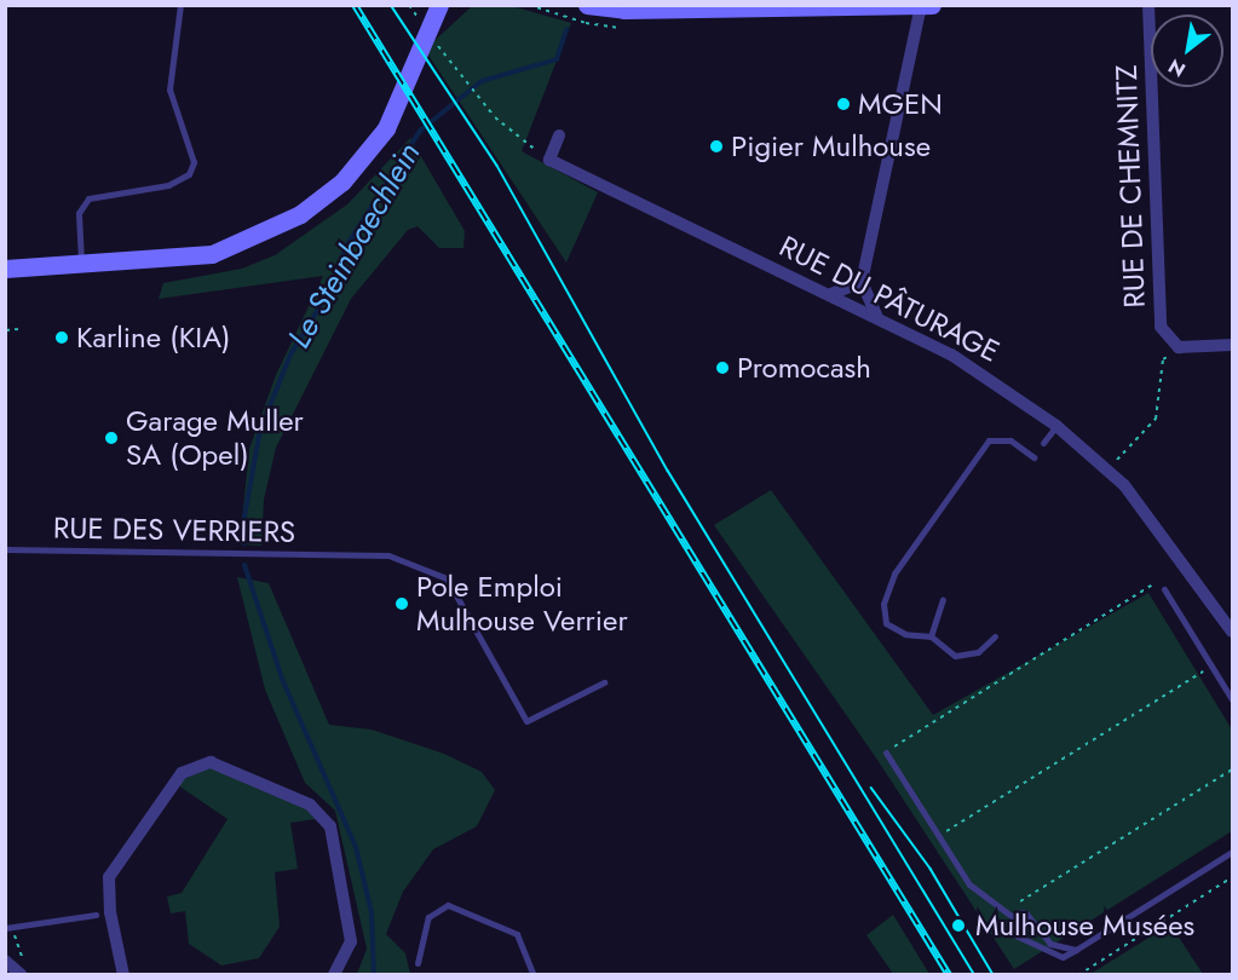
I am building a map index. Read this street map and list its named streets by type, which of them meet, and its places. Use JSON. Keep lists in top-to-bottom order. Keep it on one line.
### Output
{"streets":{"street":["RUE DE CHEMNITZ","RUE DU PÂTURAGE"],"lane":["RUE DES VERRIERS"]},"water":["Le Steinbaechlein"],"places":["MGEN","Pigier Mulhouse","Karline (KIA)","Promocash","Garage Muller SA (Opel)","Pole Emploi Mulhouse Verrier","Mulhouse Musées"],"north":"bottom left"}
